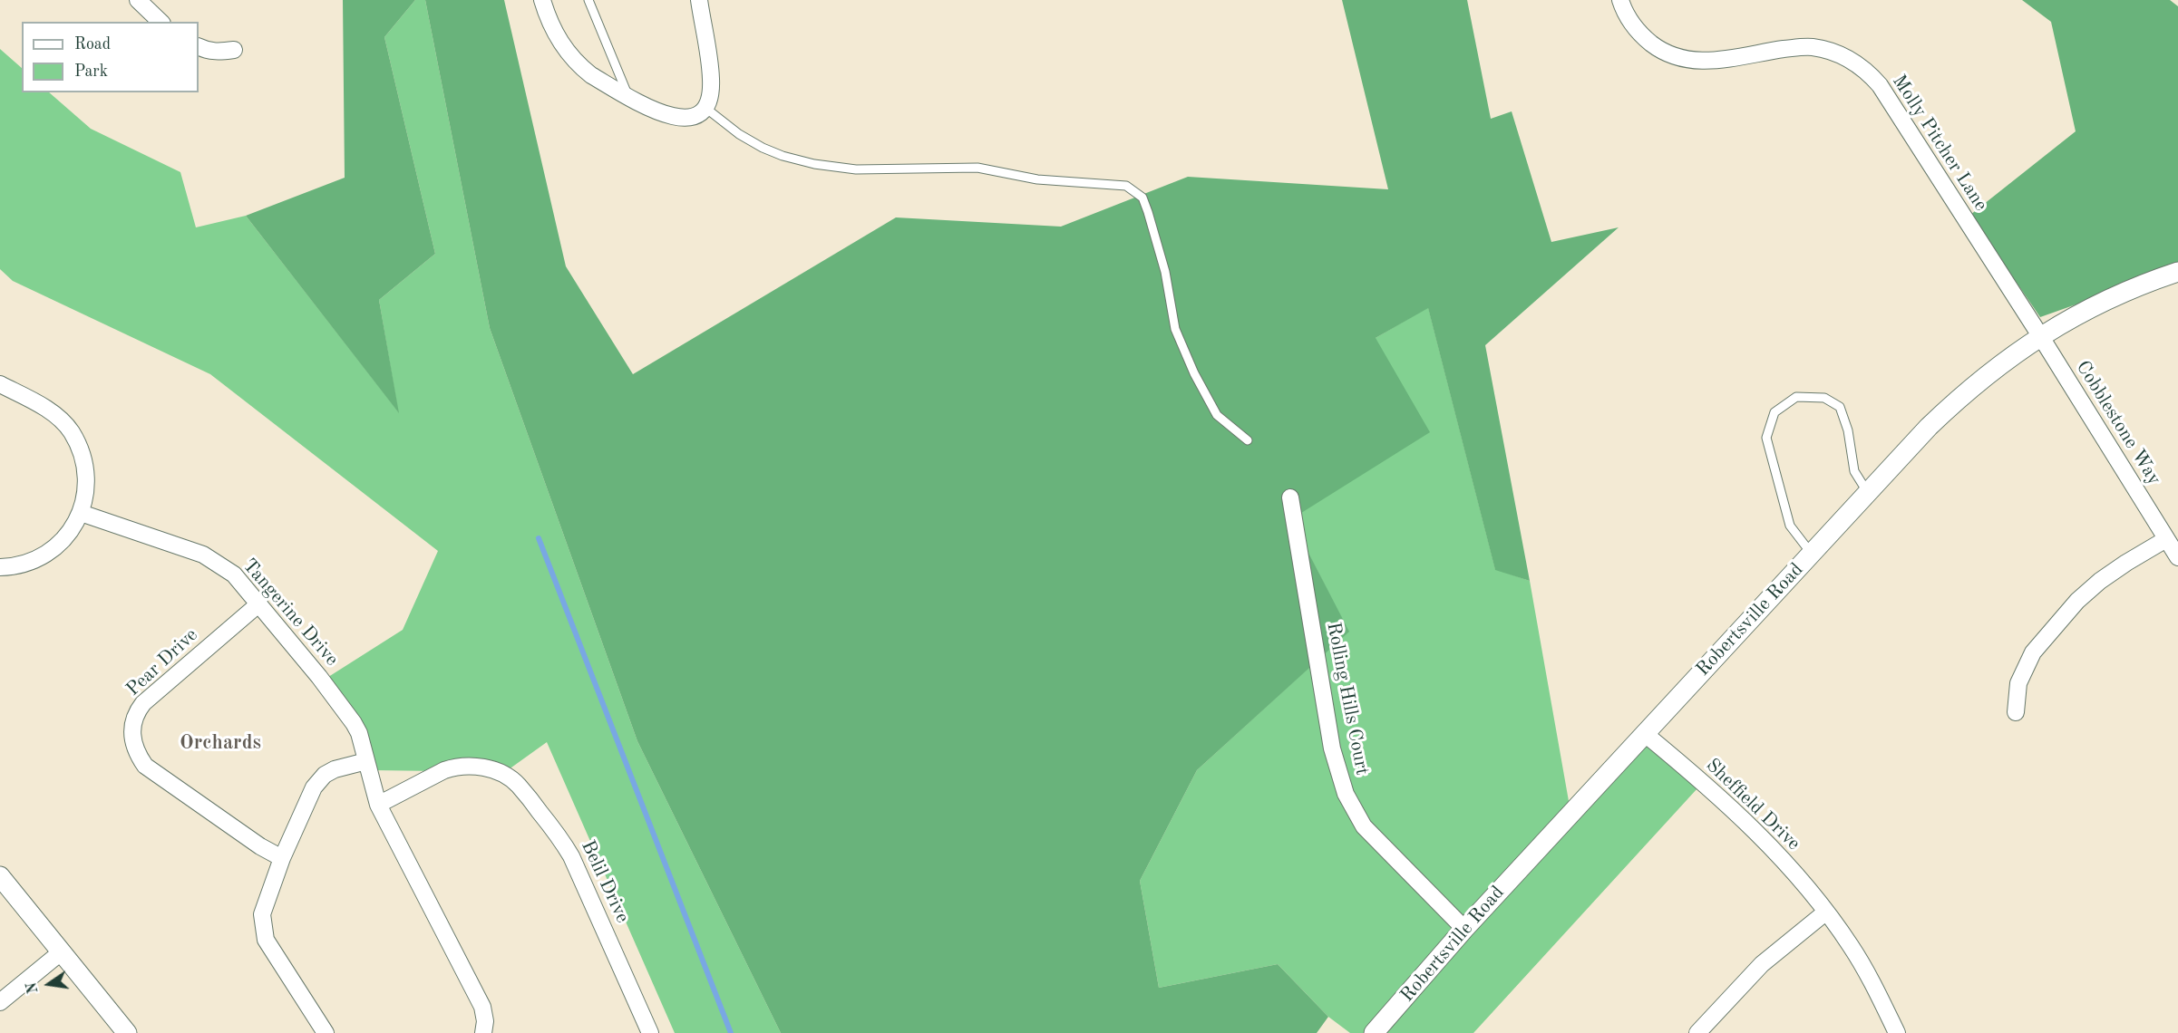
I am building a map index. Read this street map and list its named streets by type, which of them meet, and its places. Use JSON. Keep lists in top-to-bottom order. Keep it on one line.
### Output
{"streets":{"street":["Molly Pitcher Lane","Cobblestone Way","Tangerine Drive","Robertsville Road","Pear Drive","Rolling Hills Court","Sheffield Drive","Belil Drive"]},"crossings":[["Molly Pitcher Lane","Cobblestone Way"],["Molly Pitcher Lane","Robertsville Road"],["Cobblestone Way","Robertsville Road"],["Tangerine Drive","Pear Drive"],["Tangerine Drive","Belil Drive"],["Robertsville Road","Rolling Hills Court"],["Robertsville Road","Sheffield Drive"]],"districts":["Orchards"],"legend":["Road","Park"],"north":"left"}
